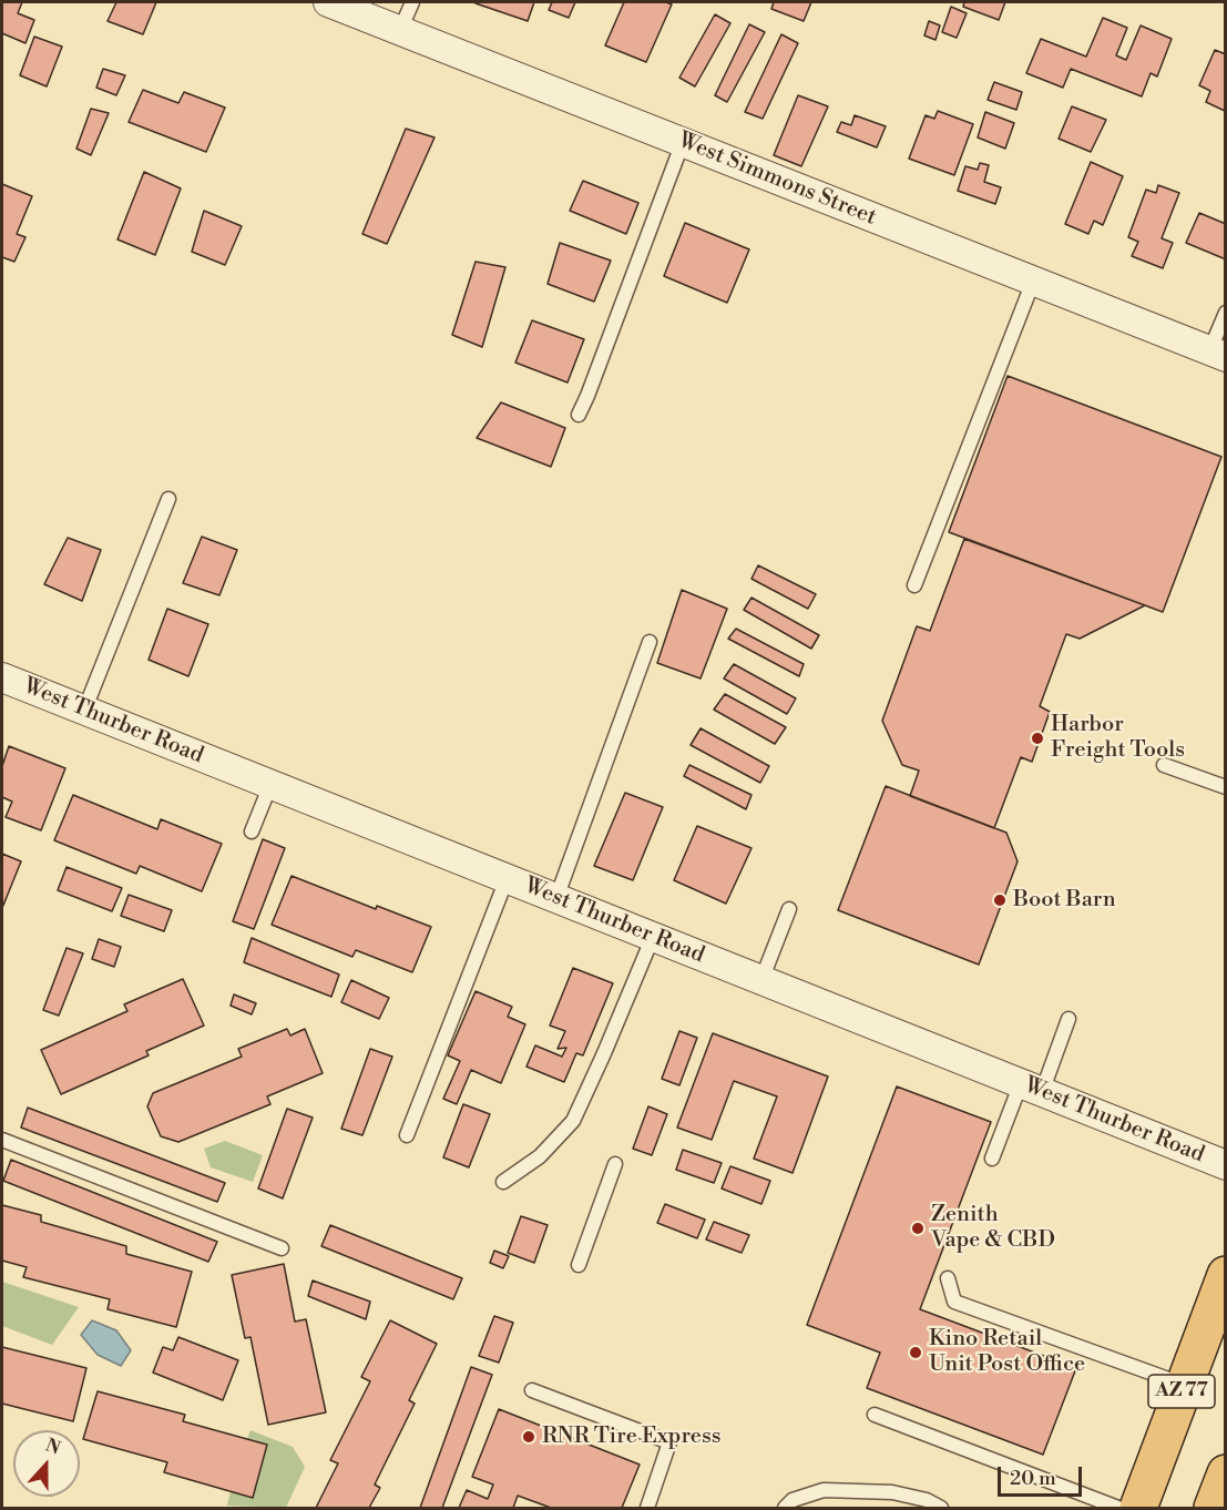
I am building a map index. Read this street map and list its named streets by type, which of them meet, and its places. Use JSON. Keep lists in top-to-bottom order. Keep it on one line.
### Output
{"streets":{"highway":["AZ 77"],"street":["West Simmons Street","West Thurber Road"]},"places":["Harbor Freight Tools","Boot Barn","Zenith Vape & CBD","Kino Retail Unit Post Office","RNR Tire Express"],"scale_bar":"20 m","north":"top"}
